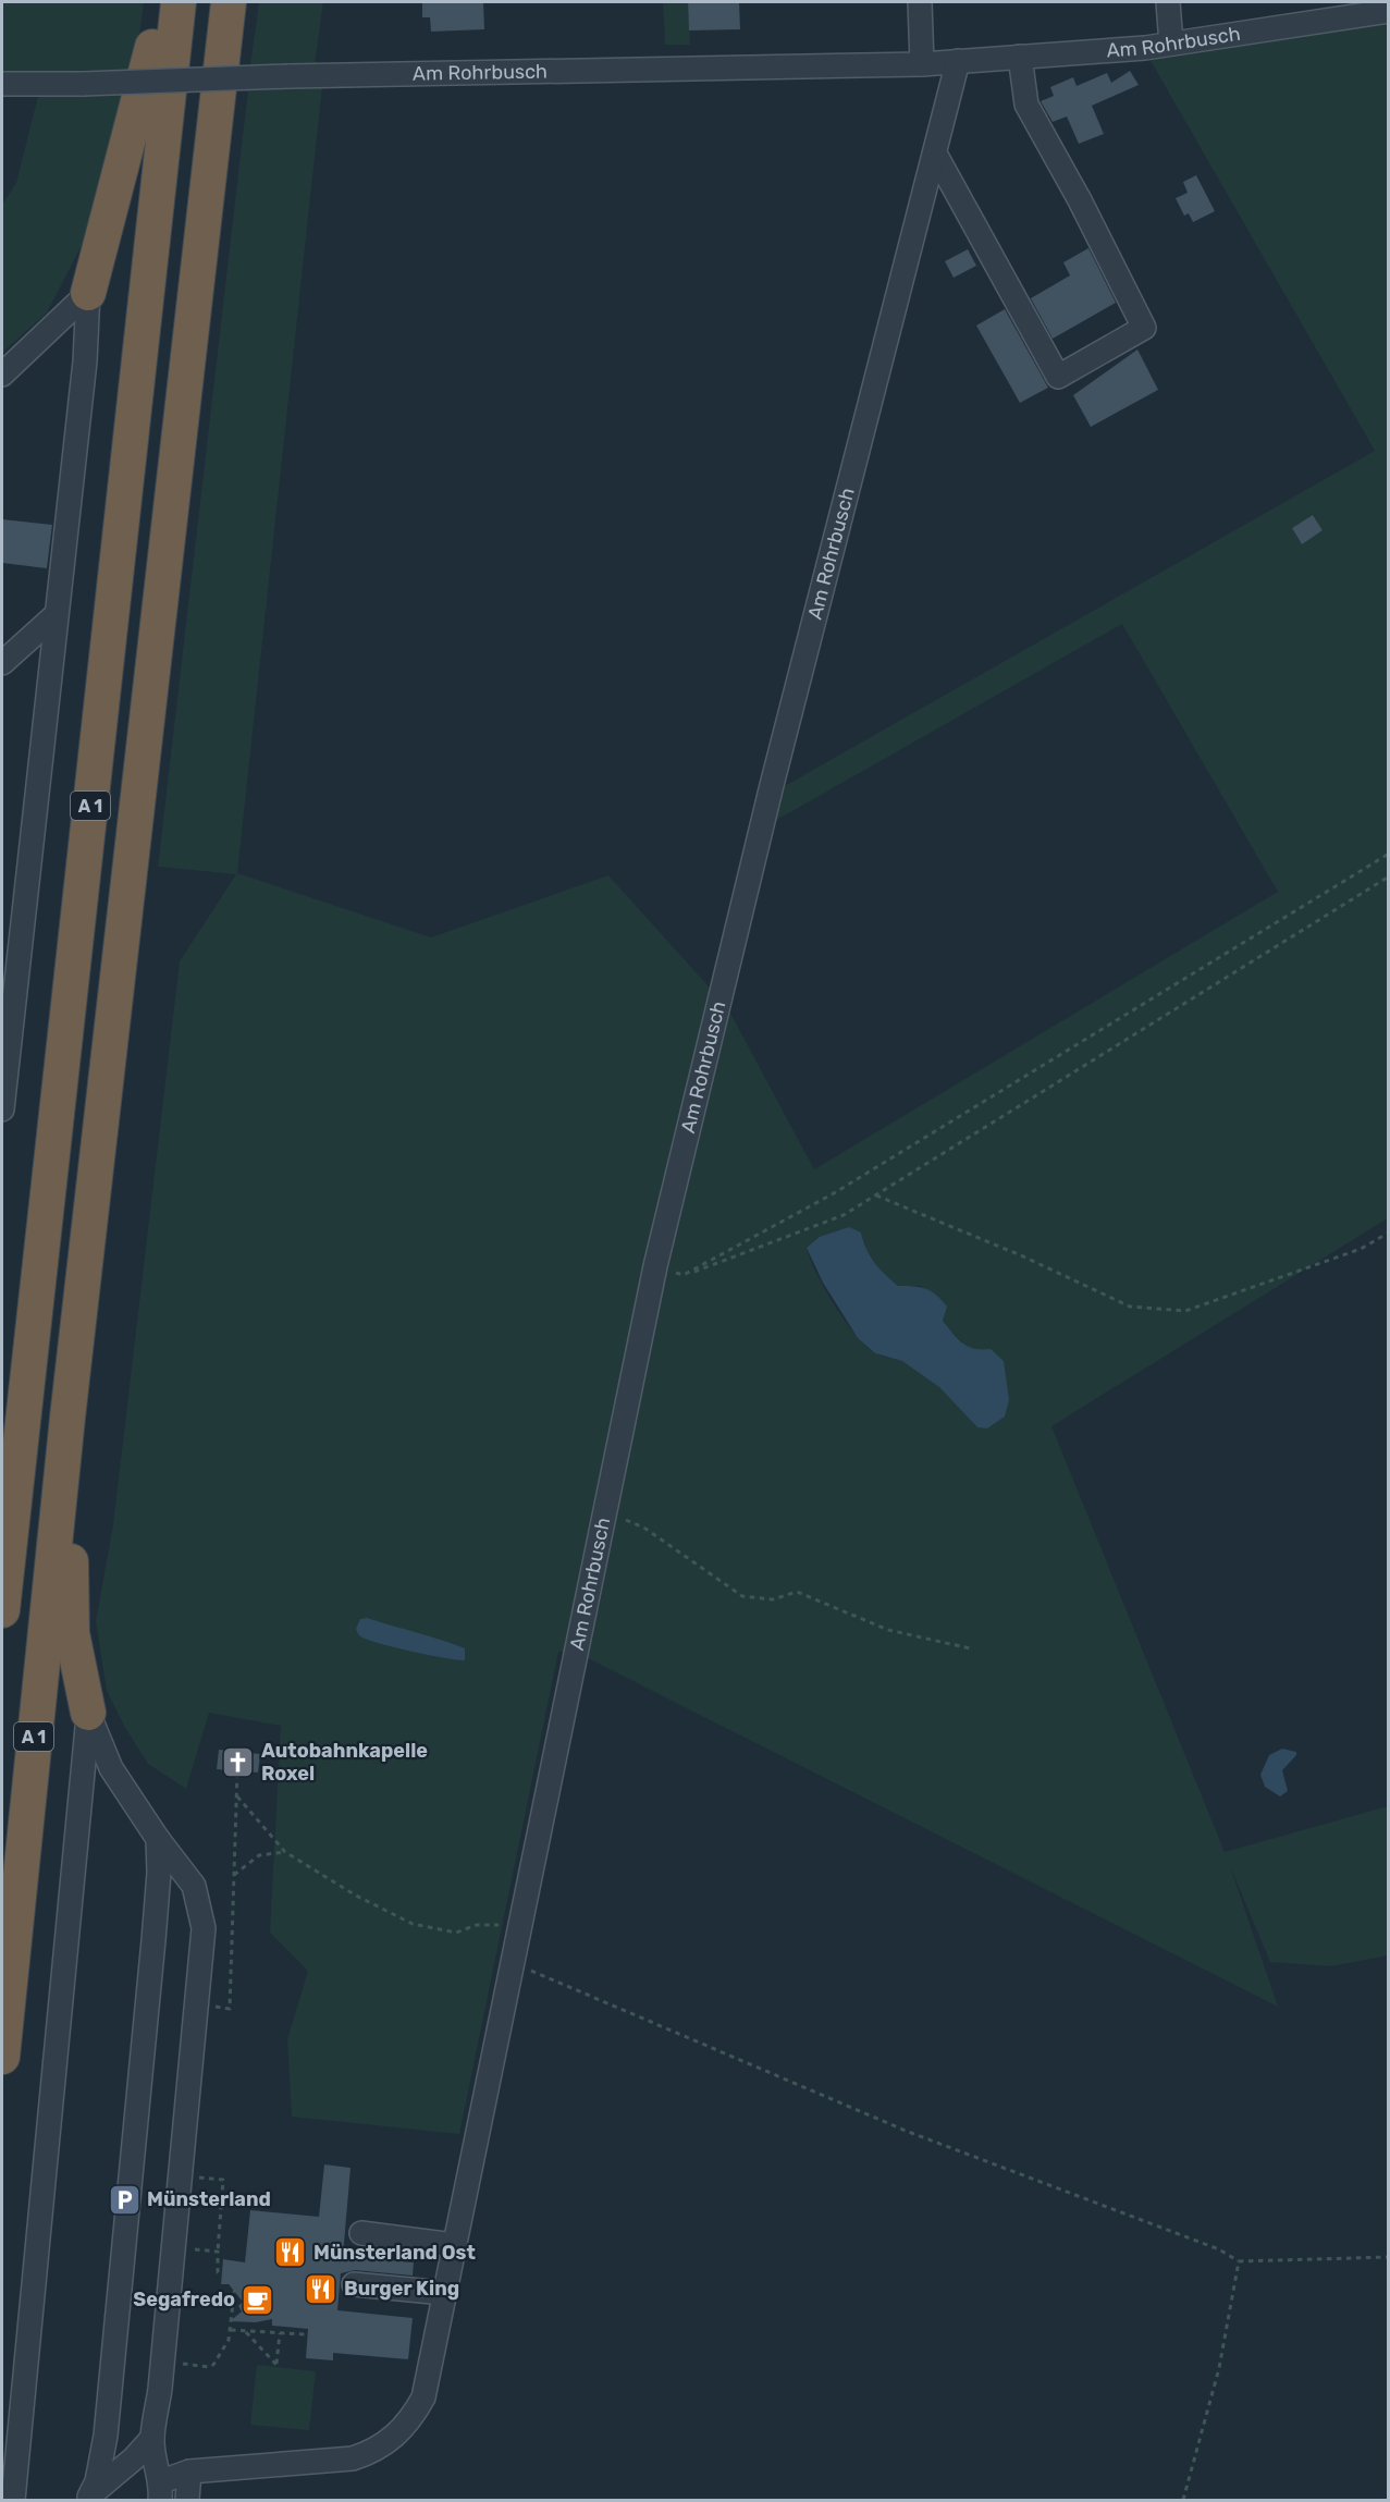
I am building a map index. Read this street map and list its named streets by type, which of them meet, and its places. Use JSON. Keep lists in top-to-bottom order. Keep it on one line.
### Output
{"streets":{"highway":["A 1"],"street":["Am Rohrbusch"]},"places":{"church":["Autobahnkapelle Roxel"],"parking":["Münsterland"],"restaurant":["Münsterland Ost","Burger King"],"cafe":["Segafredo"]}}
